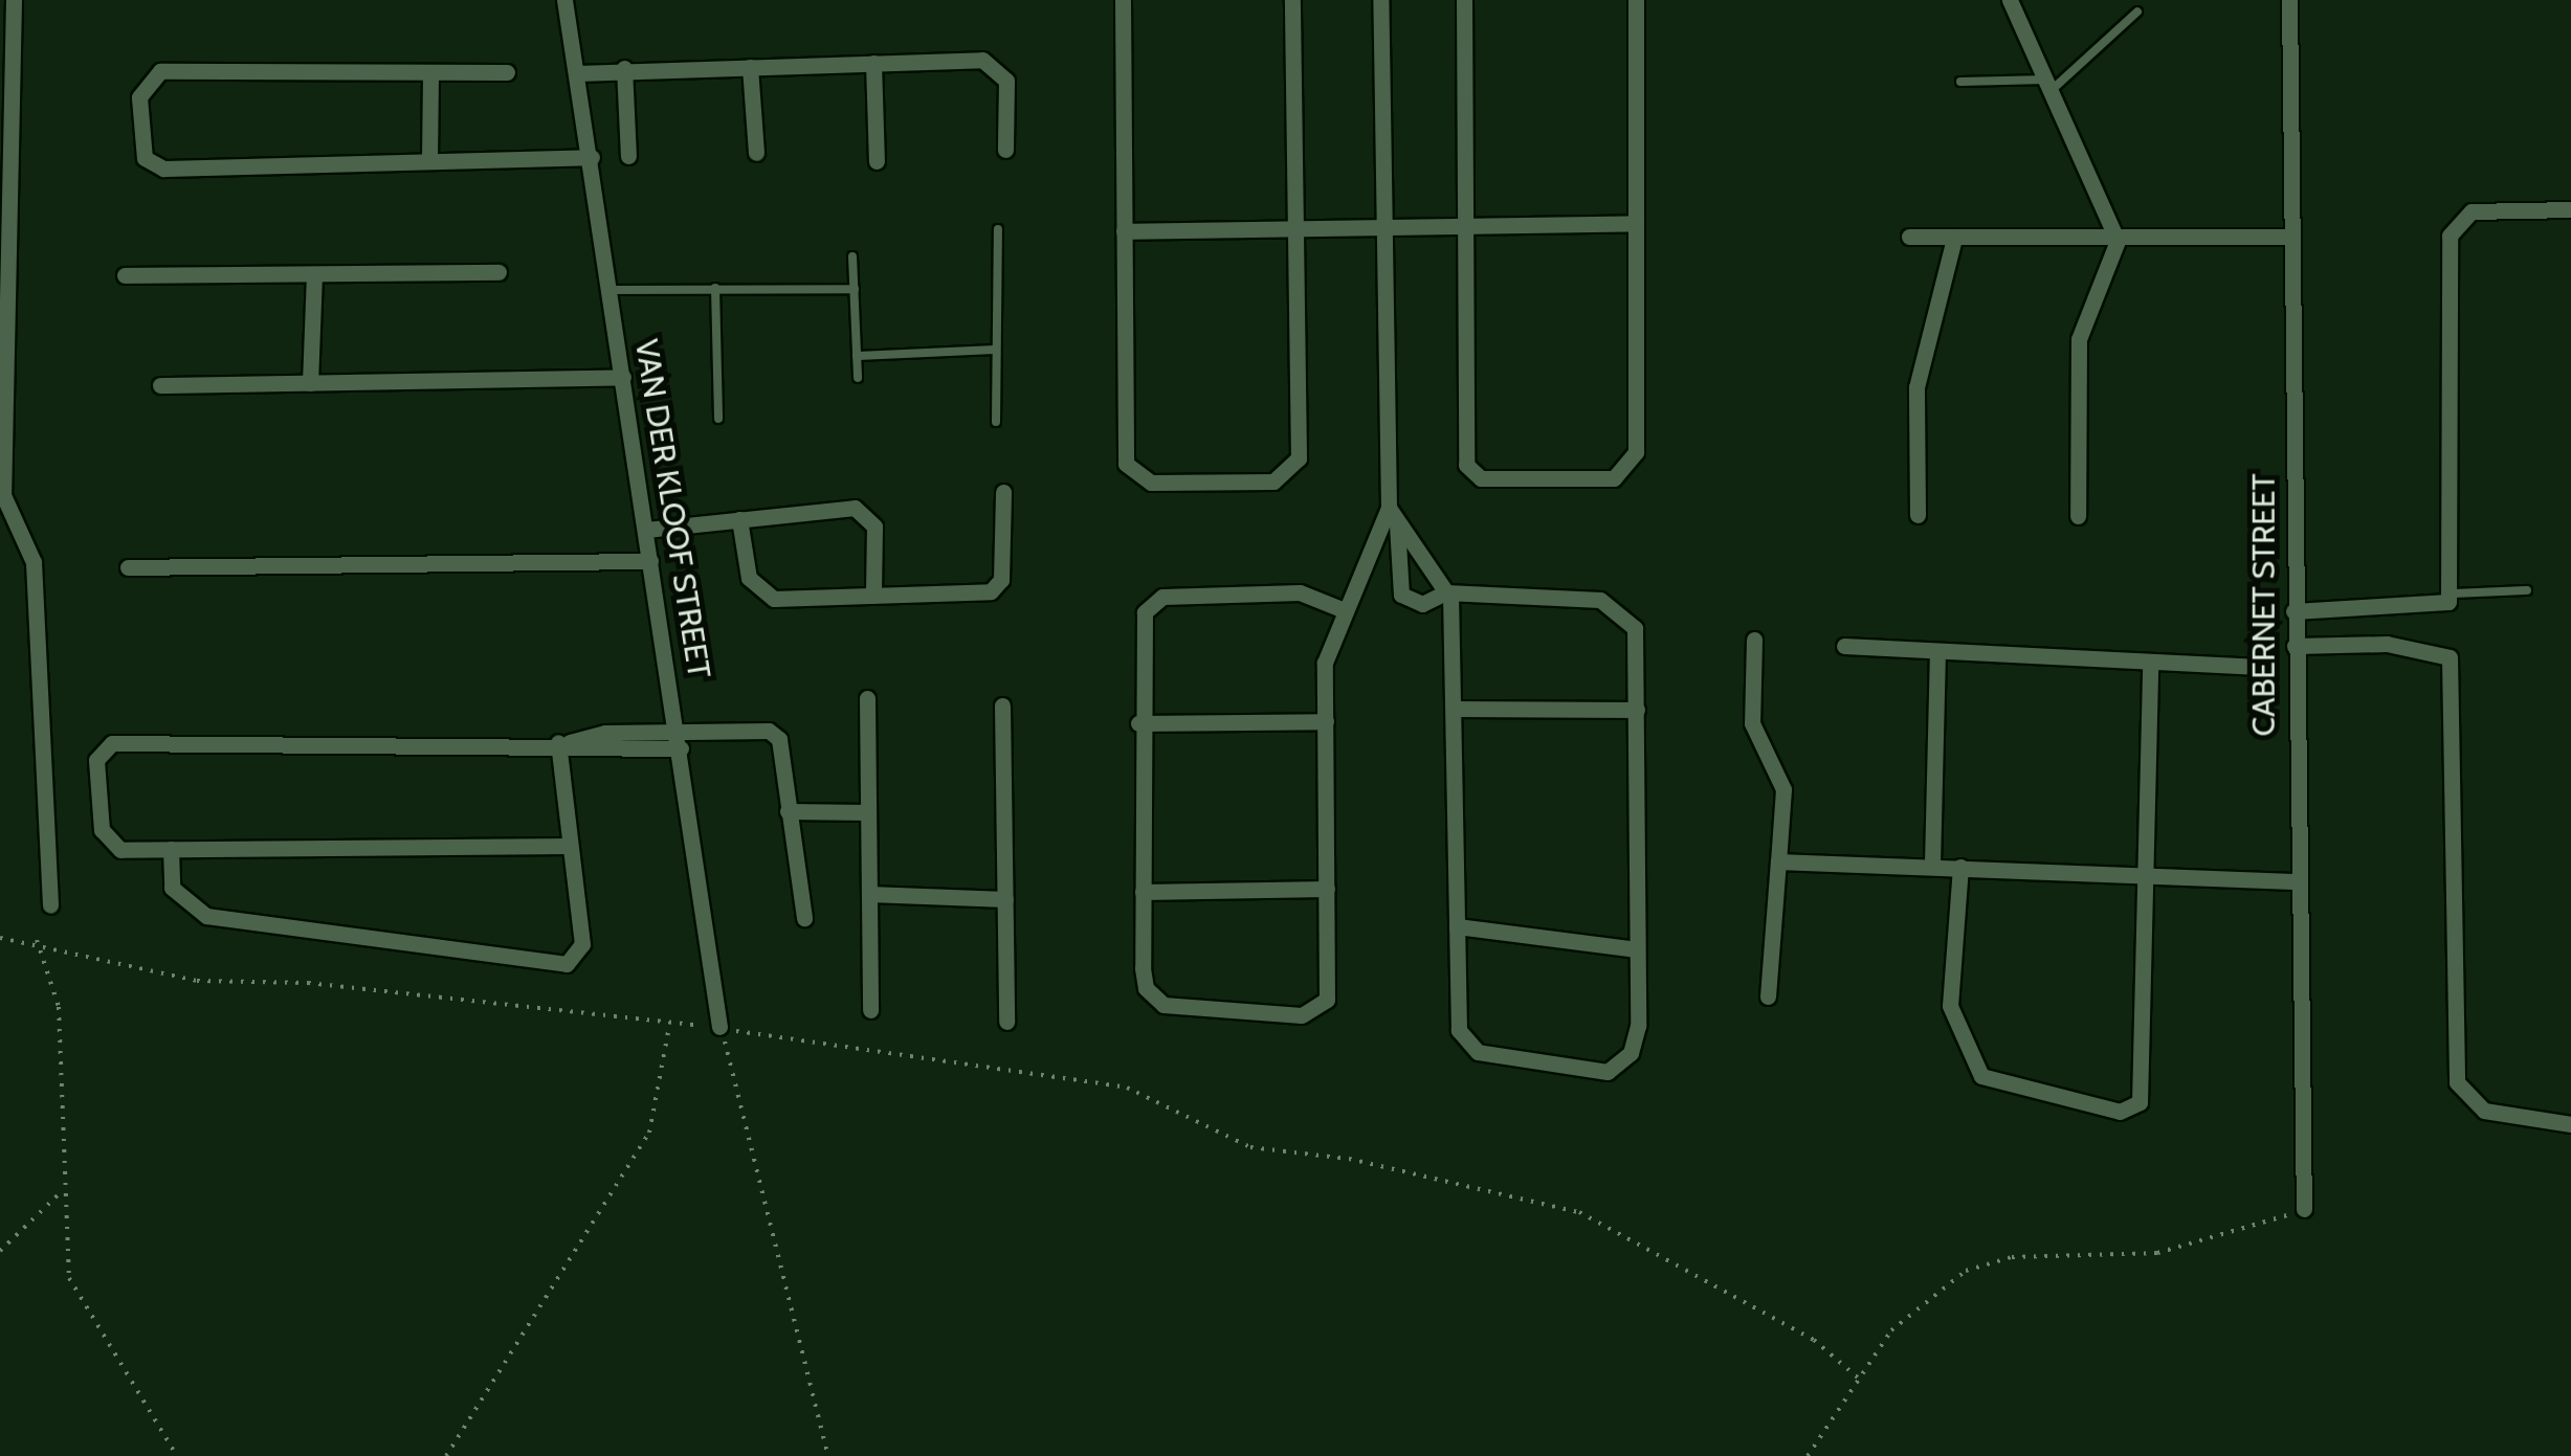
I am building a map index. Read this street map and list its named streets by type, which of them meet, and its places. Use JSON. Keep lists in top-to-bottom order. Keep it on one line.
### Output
{"streets":{"street":["VAN DER KLOOF STREET","CABERNET STREET"]}}
